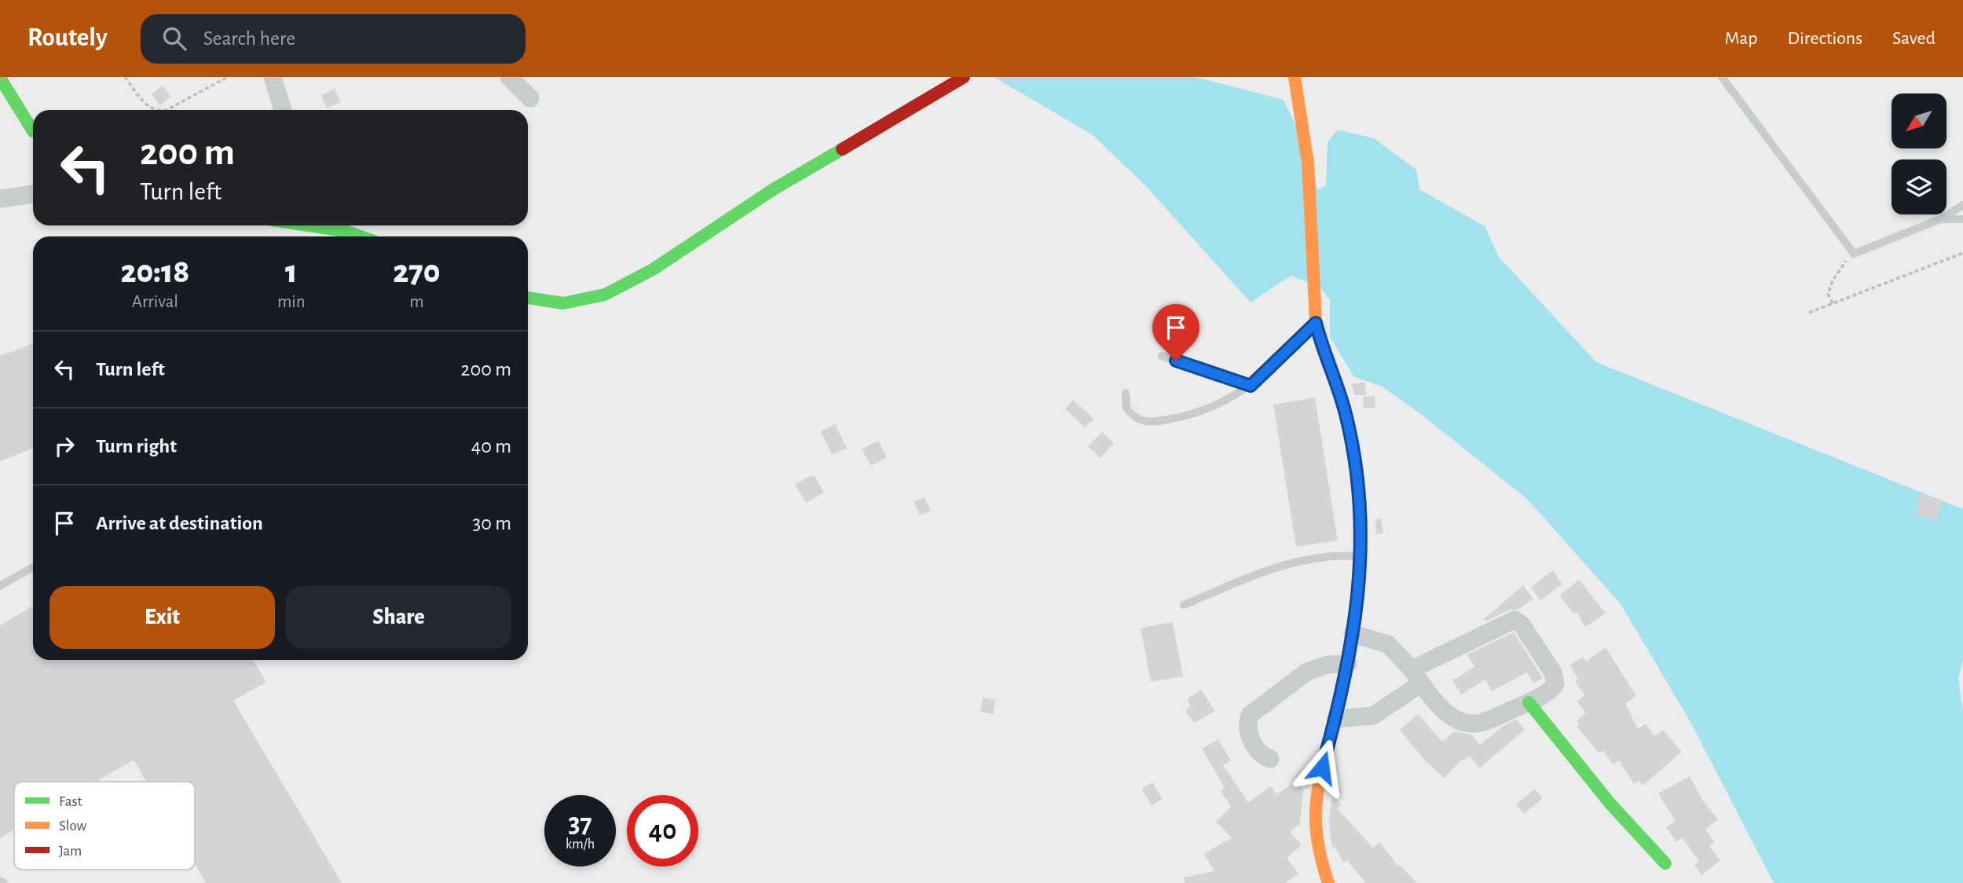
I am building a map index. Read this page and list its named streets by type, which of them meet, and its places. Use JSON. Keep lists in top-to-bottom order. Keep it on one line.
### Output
{"legend":["Fast","Slow","Jam"],"north":"bottom left","page":{"header":"Routely","search":"Search here","nav":["Map","Directions","Saved"],"turn":["200 m","Turn left"],"eta":["20:18","Arrival","1","min","270","m"],"list":[{"name":"Turn left","value":"200 m"},{"name":"Turn right","value":"40 m"},{"name":"Arrive at destination","value":"30 m"}],"buttons":["Exit","Share"],"speed":"37 km/h","limit":"40"}}
